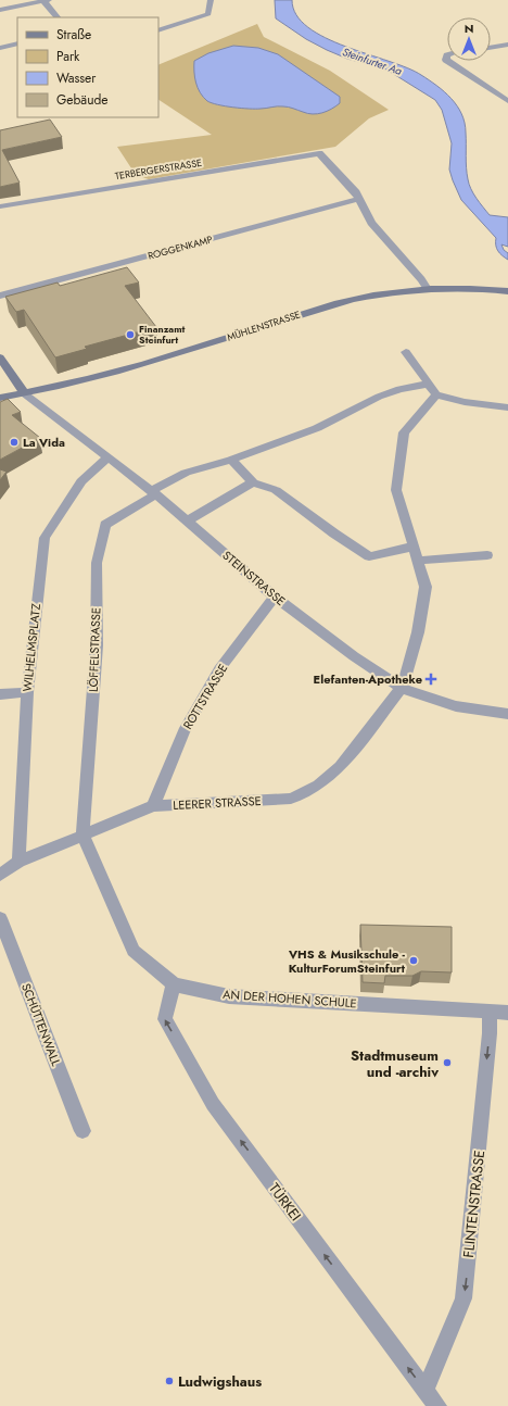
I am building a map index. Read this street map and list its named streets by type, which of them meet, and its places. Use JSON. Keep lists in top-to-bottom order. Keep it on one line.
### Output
{"streets":{"main road":["MÜHLENSTRASSE"],"street":["TERBERGERSTRASSE","ROGGENKAMP","STEINSTRASSE","WILHELMSPLATZ","LÖFFELSTRASSE","ROTTSTRASSE","LEERER STRASSE","AN DER HOHEN SCHULE","SCHÜTTENWALL","TÜRKEI","FLINTENSTRASSE"]},"crossings":[["TERBERGERSTRASSE","ROGGENKAMP"],["MÜHLENSTRASSE","STEINSTRASSE"],["STEINSTRASSE","WILHELMSPLATZ"],["STEINSTRASSE","LÖFFELSTRASSE"],["STEINSTRASSE","ROTTSTRASSE"],["STEINSTRASSE","LEERER STRASSE"],["WILHELMSPLATZ","LEERER STRASSE"],["LÖFFELSTRASSE","LEERER STRASSE"],["LÖFFELSTRASSE","AN DER HOHEN SCHULE"],["ROTTSTRASSE","LEERER STRASSE"],["LEERER STRASSE","AN DER HOHEN SCHULE"],["AN DER HOHEN SCHULE","TÜRKEI"],["AN DER HOHEN SCHULE","FLINTENSTRASSE"],["TÜRKEI","FLINTENSTRASSE"]],"one_way":["TÜRKEI","FLINTENSTRASSE"],"water":["Steinfurter Aa"],"places":{"other":["Finanzamt Steinfurt","La Vida","VHS & Musikschule - KulturForumSteinfurt","Stadtmuseum und -archiv","Ludwigshaus"],"health":["Elefanten-Apotheke"]},"legend":["Straße","Park","Wasser","Gebäude"],"north":"top"}
